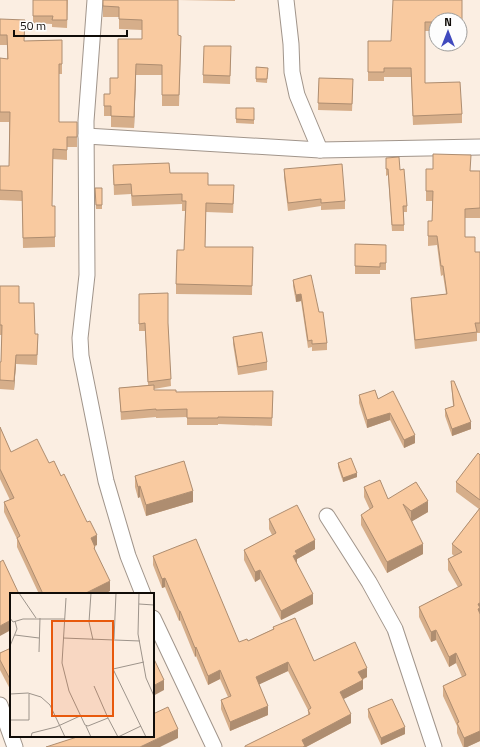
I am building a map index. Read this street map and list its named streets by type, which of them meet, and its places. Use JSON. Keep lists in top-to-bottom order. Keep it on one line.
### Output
{"scale_bar":"50 m","north":"top"}
